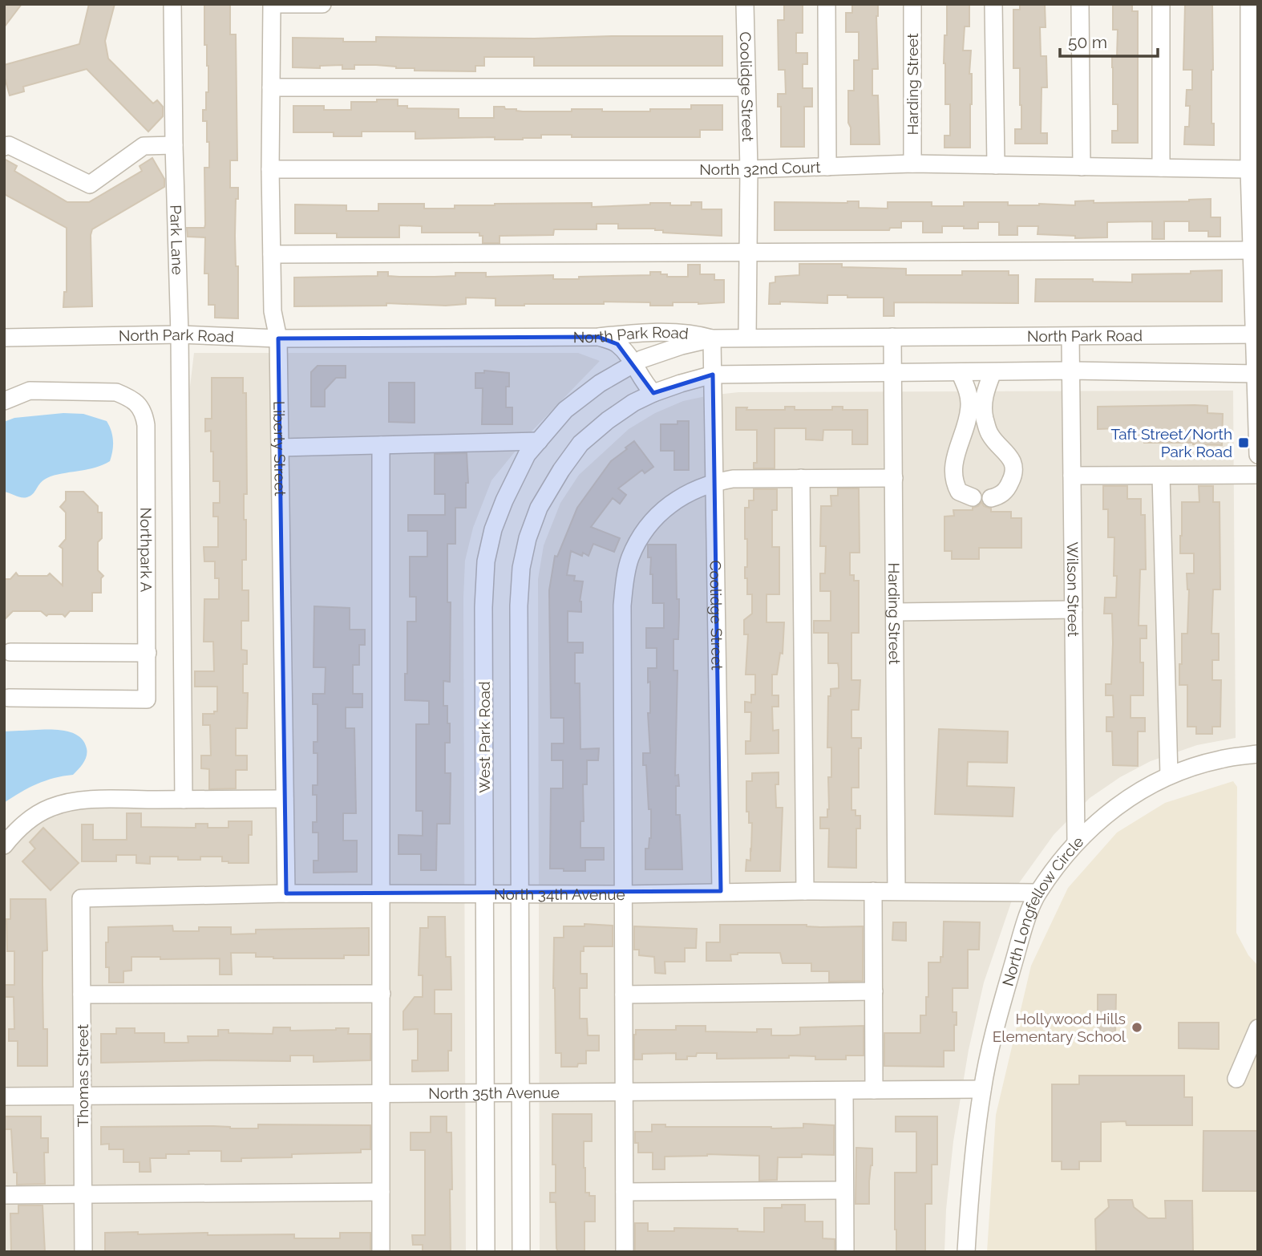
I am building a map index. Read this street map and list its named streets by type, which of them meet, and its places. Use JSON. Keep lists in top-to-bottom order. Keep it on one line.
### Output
{"streets":{"street":["Harding Street","Coolidge Street","North 32nd Court","Park Lane","North Park Road","Liberty Street","Northpark A","Wilson Street","West Park Road","North 34th Avenue","North Longfellow Circle","Thomas Street","North 35th Avenue"]},"crossings":[["Harding Street","North 32nd Court"],["Harding Street","North Park Road"],["Harding Street","North 34th Avenue"],["Coolidge Street","North 32nd Court"],["Coolidge Street","North Park Road"],["Coolidge Street","West Park Road"],["Coolidge Street","North 34th Avenue"],["North 32nd Court","Liberty Street"],["Park Lane","North Park Road"],["North Park Road","Liberty Street"],["North Park Road","Wilson Street"],["North Park Road","West Park Road"],["Liberty Street","North 34th Avenue"],["Wilson Street","North Longfellow Circle"],["West Park Road","North 34th Avenue"],["West Park Road","North 35th Avenue"],["North 34th Avenue","North Longfellow Circle"],["North 34th Avenue","Thomas Street"],["North Longfellow Circle","North 35th Avenue"],["Thomas Street","North 35th Avenue"]],"places":{"transit":["Taft Street/North Park Road"],"other":["Hollywood Hills Elementary School"]},"scale_bar":"50 m"}
